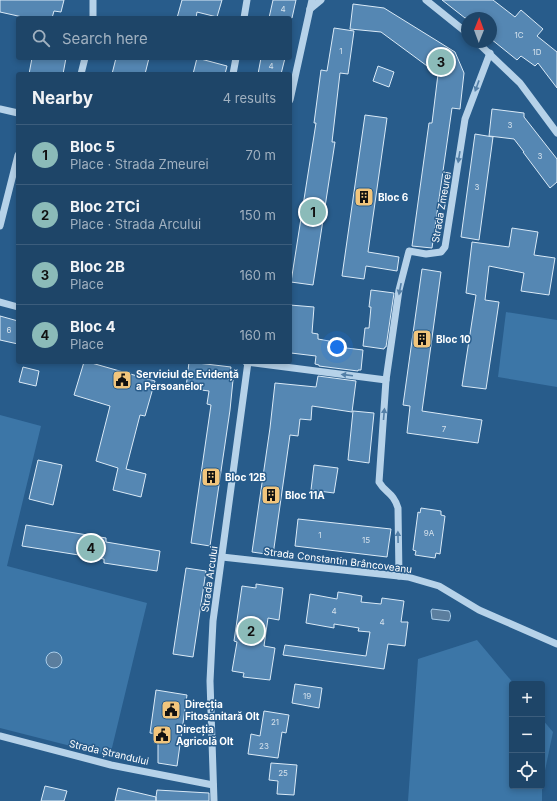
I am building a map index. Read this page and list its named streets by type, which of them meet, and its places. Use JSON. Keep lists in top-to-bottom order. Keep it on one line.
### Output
{"streets":{"street":["Strada Zmeurei","Strada Constantin Brâncoveanu","Strada Arcului","Strada Ștrandului"]},"crossings":[["Strada Zmeurei","Strada Constantin Brâncoveanu"],["Strada Constantin Brâncoveanu","Strada Arcului"],["Strada Arcului","Strada Ștrandului"]],"places":{"building":["Bloc 6","Bloc 10","Bloc 12B","Bloc 11A"],"public building":["Serviciul de Evidență a Persoanelor","Direcția Fitosanitară Olt","Direcția Agricolă Olt"]},"house_numbers":["4","1C","1","1D","4","3","3","3","6","7","9A","1","15","4","4","19","21","23","25"],"north":"top","page":{"search":"Search here","pins":["3","1","4","2"],"heading":["Nearby","4 results"],"list":[{"mark":"1","name":"Bloc 5","note":"Place · Strada Zmeurei","value":"70 m"},{"mark":"2","name":"Bloc 2TCi","note":"Place · Strada Arcului","value":"150 m"},{"mark":"3","name":"Bloc 2B","note":"Place","value":"160 m"},{"mark":"4","name":"Bloc 4","note":"Place","value":"160 m"}],"map_buttons":["+","−"]}}
